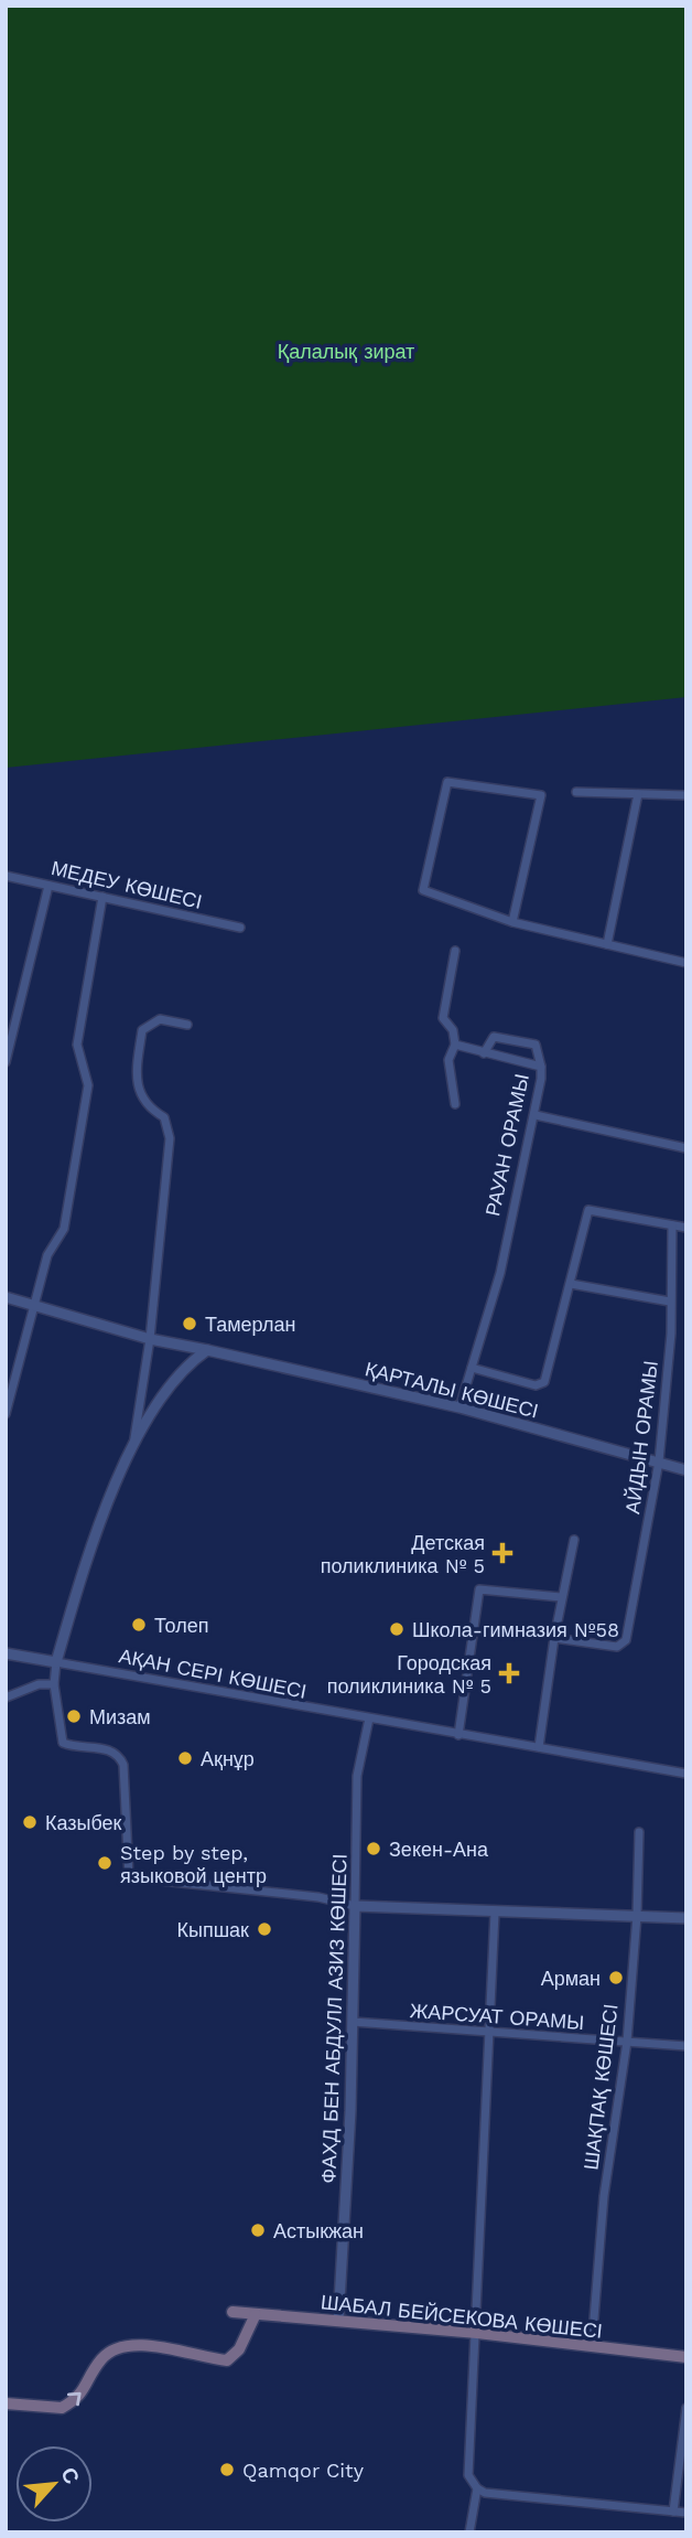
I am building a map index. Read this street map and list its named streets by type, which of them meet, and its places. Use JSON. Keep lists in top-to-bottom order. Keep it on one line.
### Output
{"streets":{"main road":["ШАБАЛ БЕЙСЕКОВА КӨШЕСІ"],"street":["МЕДЕУ КӨШЕСІ","РАУАН ОРАМЫ","ҚАРТАЛЫ КӨШЕСІ","АЙДЫН ОРАМЫ","АҚАН СЕРІ КӨШЕСІ","ЖАРСУАТ ОРАМЫ","ФАХД БЕН АБДУЛЛ АЗИЗ КӨШЕСІ","ШАҚПАҚ КӨШЕСІ"]},"crossings":[["РАУАН ОРАМЫ","ҚАРТАЛЫ КӨШЕСІ"],["ҚАРТАЛЫ КӨШЕСІ","АЙДЫН ОРАМЫ"],["АҚАН СЕРІ КӨШЕСІ","ФАХД БЕН АБДУЛЛ АЗИЗ КӨШЕСІ"],["ЖАРСУАТ ОРАМЫ","ФАХД БЕН АБДУЛЛ АЗИЗ КӨШЕСІ"],["ЖАРСУАТ ОРАМЫ","ШАҚПАҚ КӨШЕСІ"],["ФАХД БЕН АБДУЛЛ АЗИЗ КӨШЕСІ","ШАБАЛ БЕЙСЕКОВА КӨШЕСІ"],["ШАҚПАҚ КӨШЕСІ","ШАБАЛ БЕЙСЕКОВА КӨШЕСІ"]],"parks":["Қалалық зират"],"places":{"other":["Тамерлан","Толеп","Школа-гимназия №58","Мизам","Ақнұр","Казыбек","Зекен-Ана","Step by step, языковой центр","Кыпшак","Арман","Астыкжан","Qamqor City"],"health":["Детская поликлиника № 5","Городская поликлиника № 5"]},"north":"top right"}
